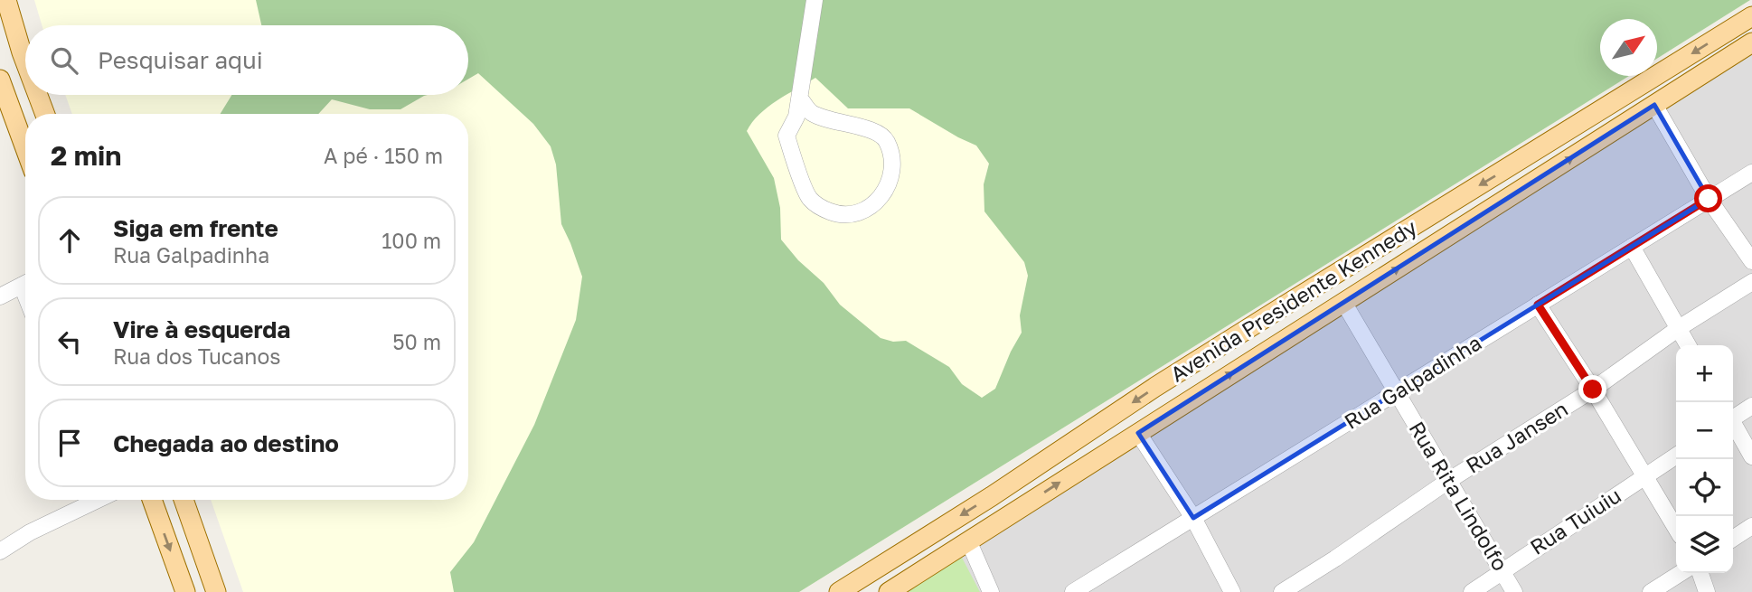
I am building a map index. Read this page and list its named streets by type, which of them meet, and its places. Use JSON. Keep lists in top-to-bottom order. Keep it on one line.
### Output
{"streets":{"main road":["Avenida Presidente Kennedy"],"street":["Rua Galpadinha","Rua Jansen","Rua Rita Lindolfo","Rua Tuiuiu"]},"crossings":[["Avenida Presidente Kennedy","Rua Rita Lindolfo"],["Rua Galpadinha","Rua Rita Lindolfo"],["Rua Jansen","Rua Rita Lindolfo"],["Rua Rita Lindolfo","Rua Tuiuiu"]],"north":"top right","page":{"search":"Pesquisar aqui","heading":["2 min","A pé · 150 m"],"list":[["Siga em frente","Rua Galpadinha","100 m"],["Vire à esquerda","Rua dos Tucanos","50 m"],"Chegada ao destino"],"map_buttons":["+","−"]}}
